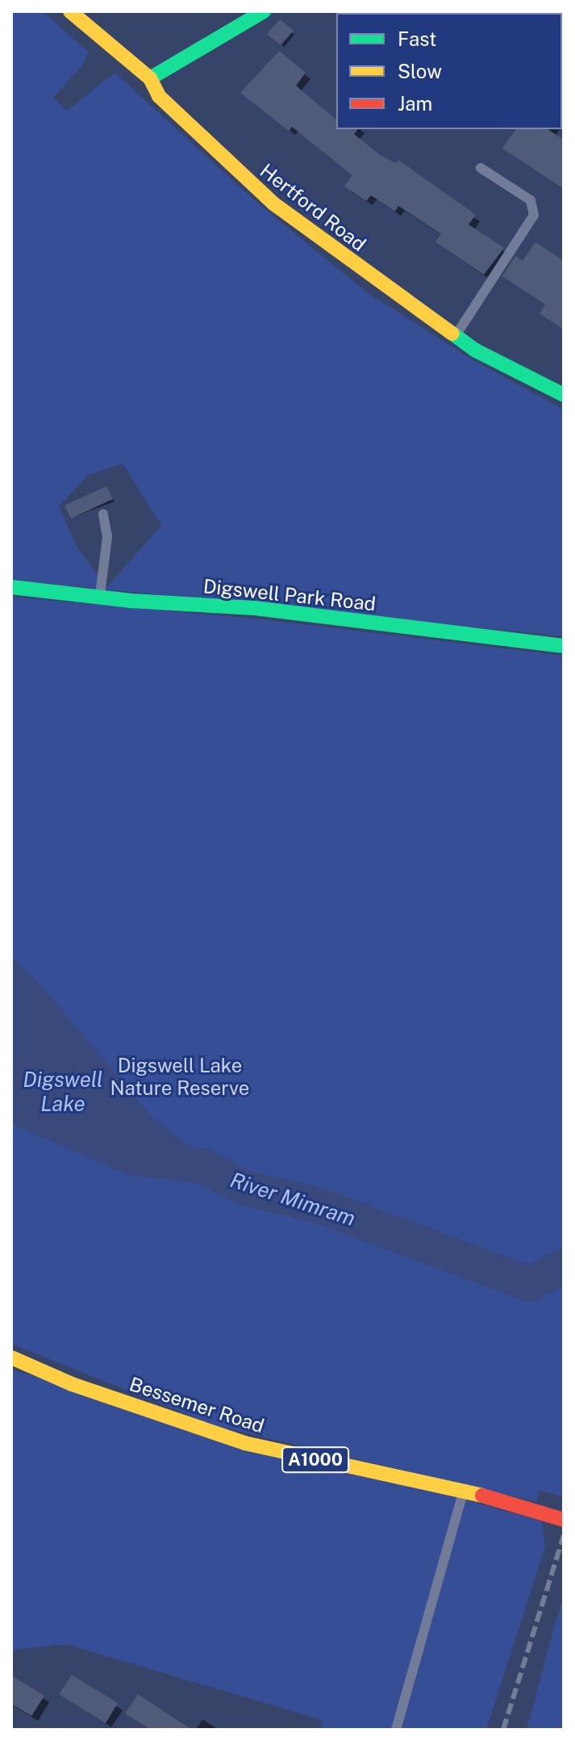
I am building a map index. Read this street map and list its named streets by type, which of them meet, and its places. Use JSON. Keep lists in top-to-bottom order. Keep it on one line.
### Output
{"streets":{"street":["Hertford Road","Digswell Park Road","Bessemer Road","A1000"]},"water":["Digswell Lake","River Mimram"],"parks":["Digswell Lake Nature Reserve"],"legend":["Fast","Slow","Jam"]}
